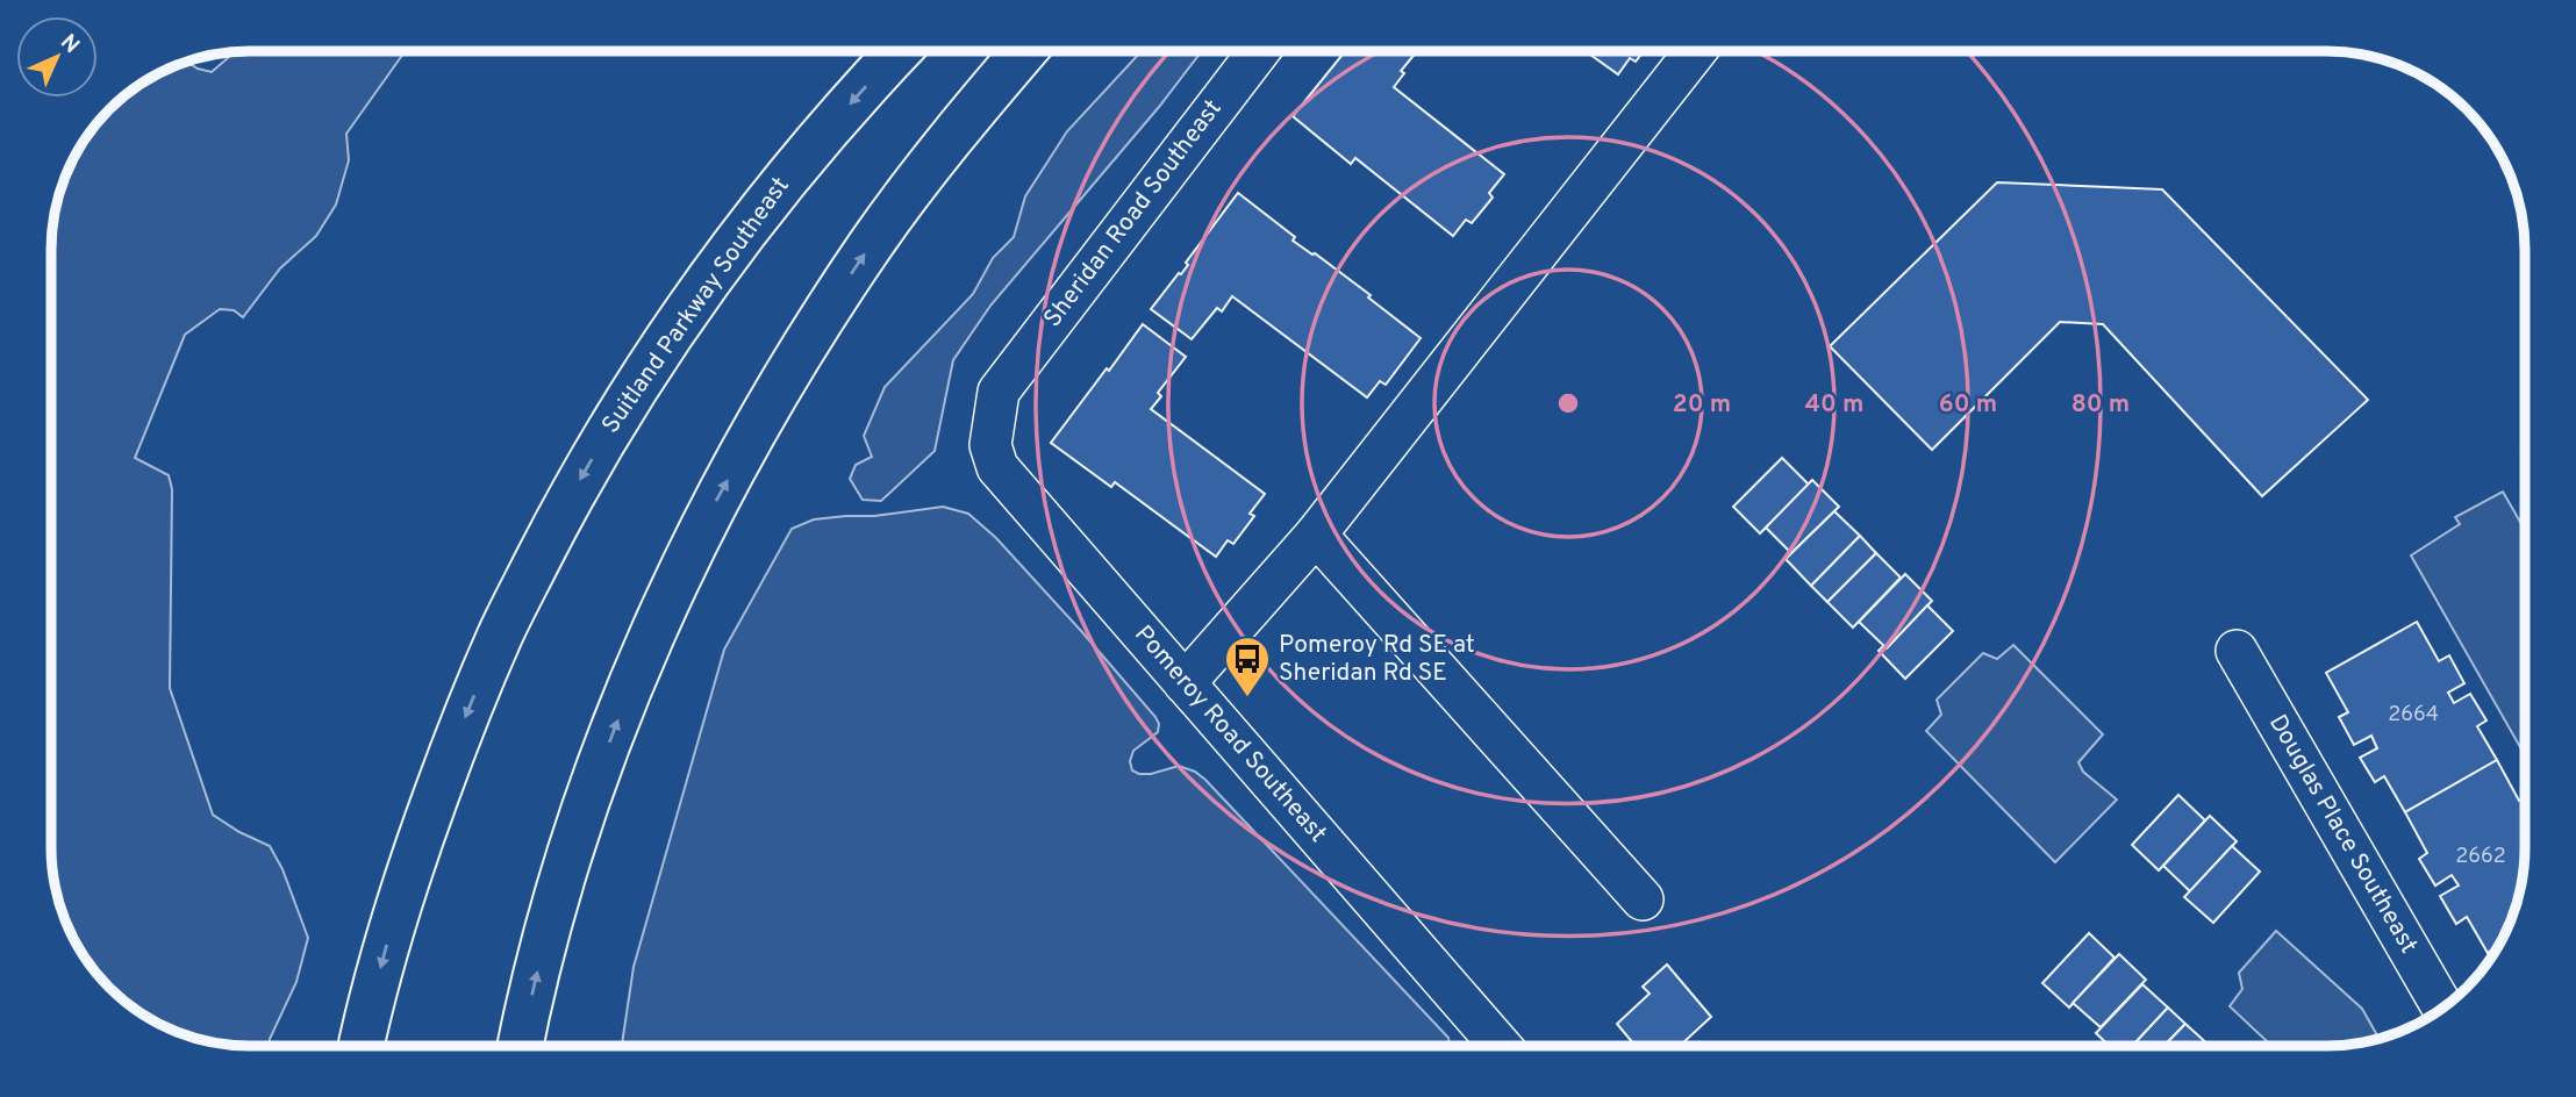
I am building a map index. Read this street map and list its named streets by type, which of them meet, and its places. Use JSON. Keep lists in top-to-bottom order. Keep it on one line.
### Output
{"streets":{"highway":["Suitland Parkway Southeast"],"street":["Sheridan Road Southeast","Pomeroy Road Southeast","Douglas Place Southeast"]},"crossings":[["Sheridan Road Southeast","Pomeroy Road Southeast"]],"places":{"bus stop":["Pomeroy Rd SE at Sheridan Rd SE"]},"house_numbers":["2664","2662"],"north":"top right","rings":["20 m","40 m","60 m","80 m"]}
